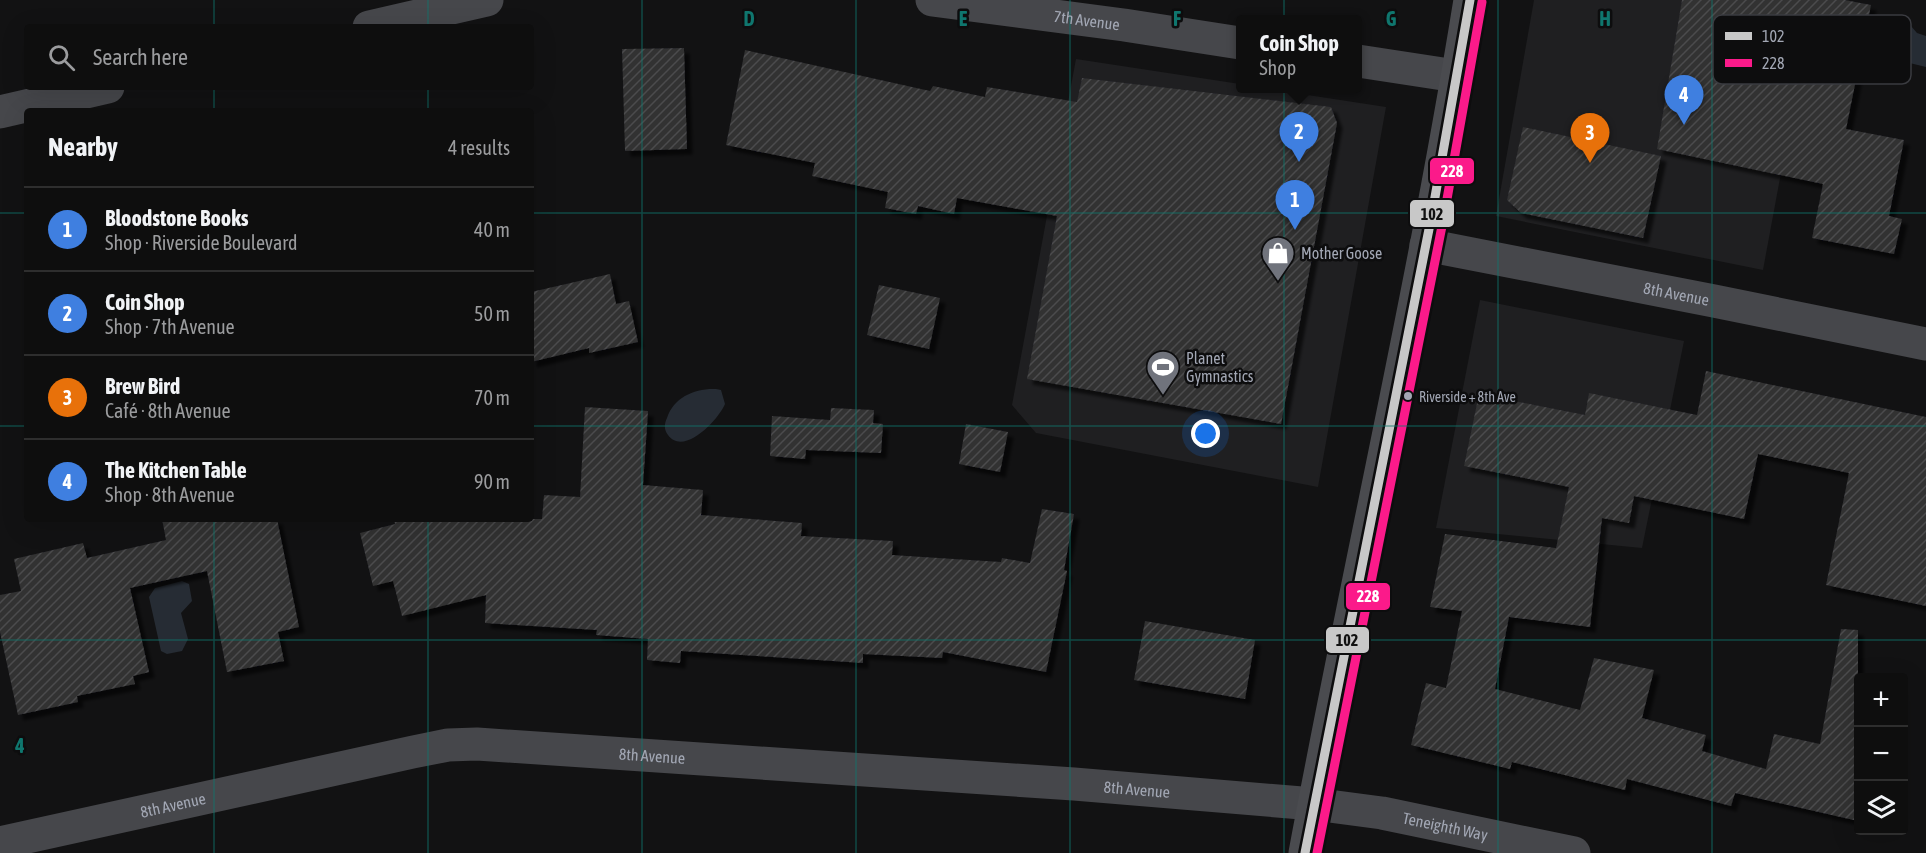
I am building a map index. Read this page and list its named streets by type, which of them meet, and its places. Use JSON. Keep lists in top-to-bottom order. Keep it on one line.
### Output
{"streets":{"street":["7th Avenue","8th Avenue","Teneighth Way"]},"crossings":[["8th Avenue","Teneighth Way"]],"places":{"shop":["Mother Goose"],"other":["Riverside + 8th Ave"],"sports":["Planet Gymnastics"]},"lines":["transit line 102","transit line 228"],"legend":["102","228"],"page":{"popup":["Coin Shop","Shop"],"search":"Search here","pins":["4","2","3","1"],"heading":["Nearby","4 results"],"list":[{"mark":"1","name":"Bloodstone Books","note":"Shop · Riverside Boulevard","value":"40 m"},{"mark":"2","name":"Coin Shop","note":"Shop · 7th Avenue","value":"50 m"},{"mark":"3","name":"Brew Bird","note":"Café · 8th Avenue","value":"70 m"},{"mark":"4","name":"The Kitchen Table","note":"Shop · 8th Avenue","value":"90 m"}],"map_buttons":["+","−"]},"grid":{"columns":["D","E","F","G","H"],"rows":["4"]}}
